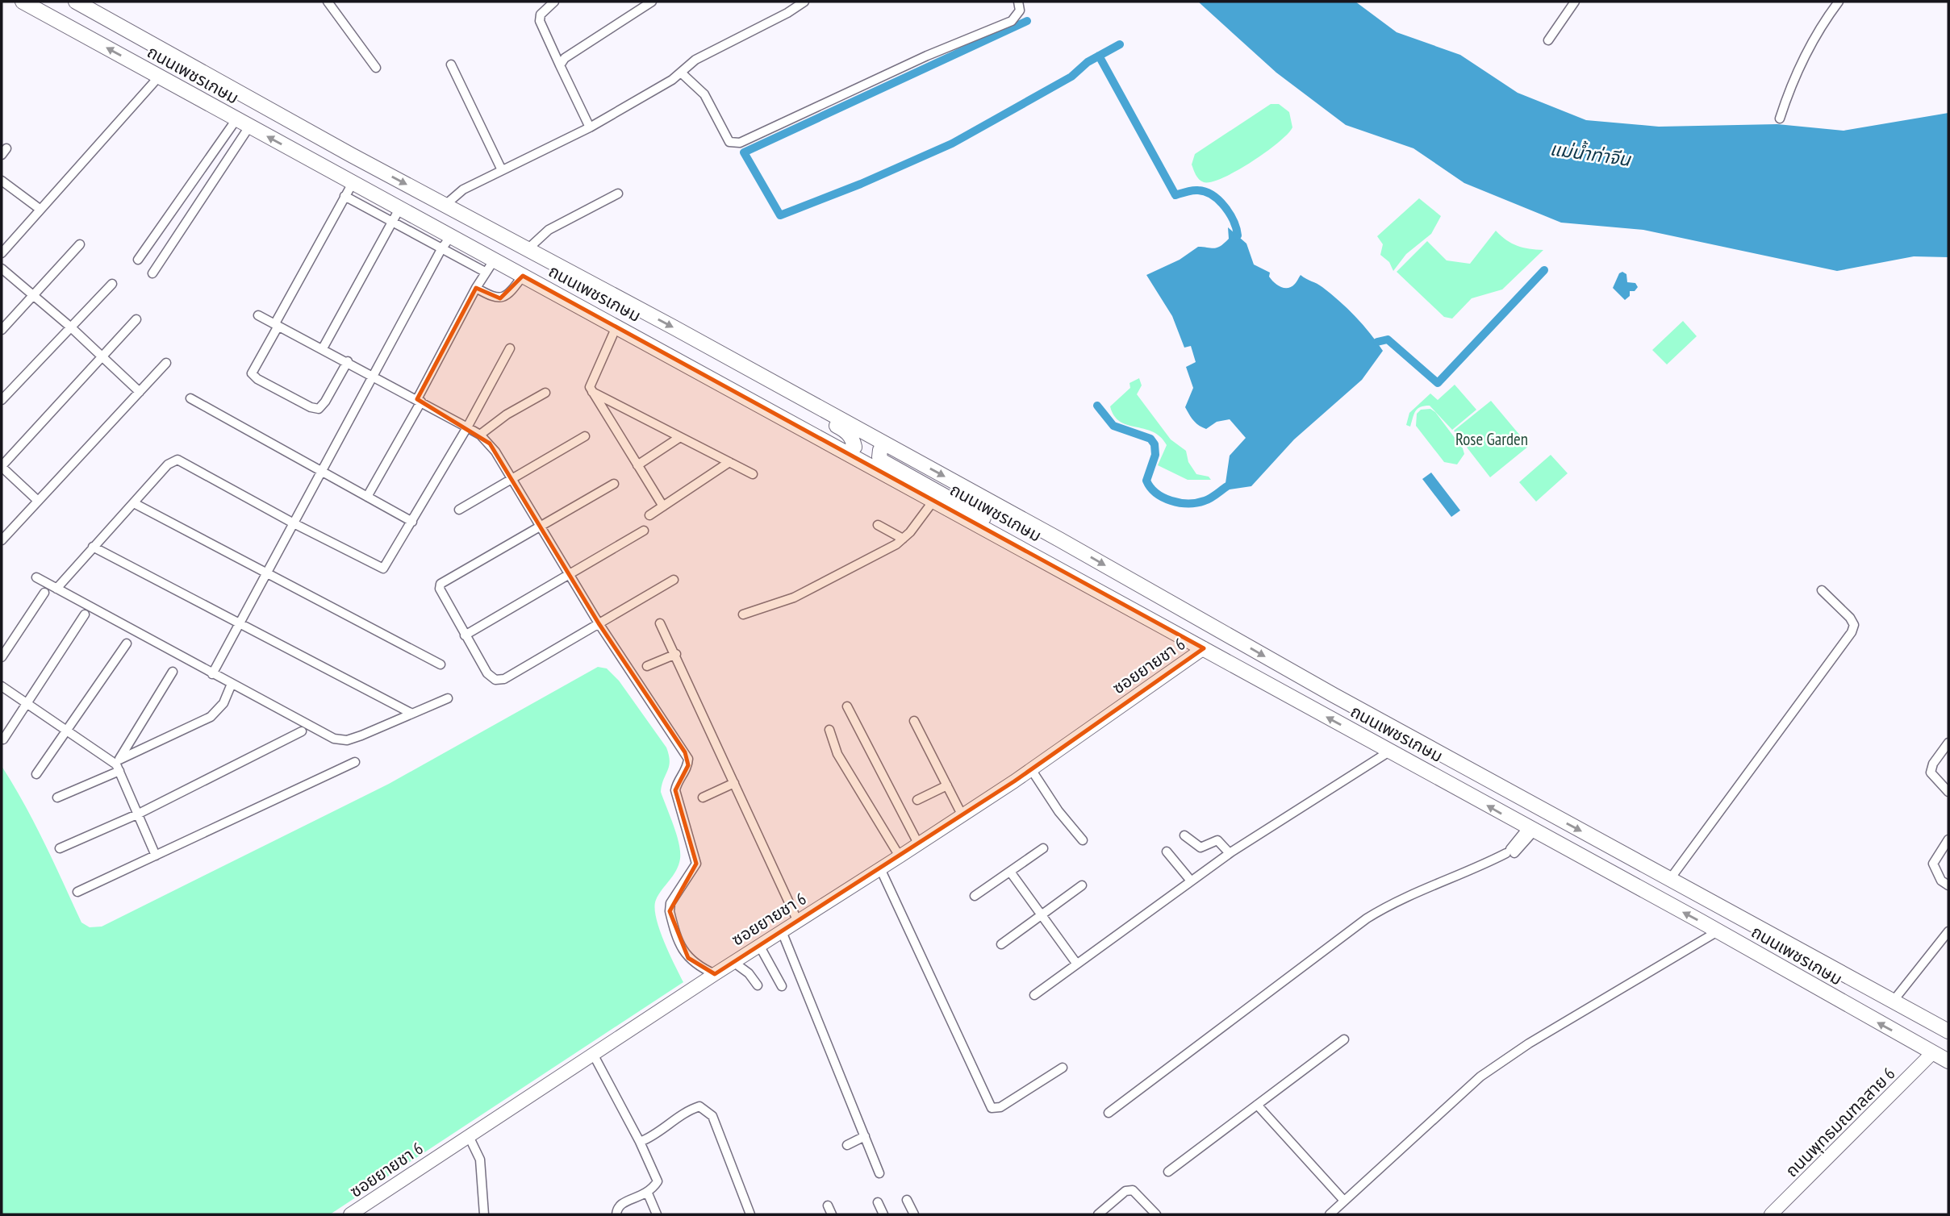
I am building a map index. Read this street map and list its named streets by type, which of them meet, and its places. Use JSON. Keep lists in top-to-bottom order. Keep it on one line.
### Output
{"streets":{"main road":["ถนนเพชรเกษม"],"street":["ซอยยายชา 6","ถนนพุทธมณฑลสาย 6"]},"crossings":[["ถนนเพชรเกษม","ซอยยายชา 6"],["ถนนเพชรเกษม","ถนนพุทธมณฑลสาย 6"]],"water":["แม่น้ำท่าจีน"],"parks":["Rose Garden"]}
